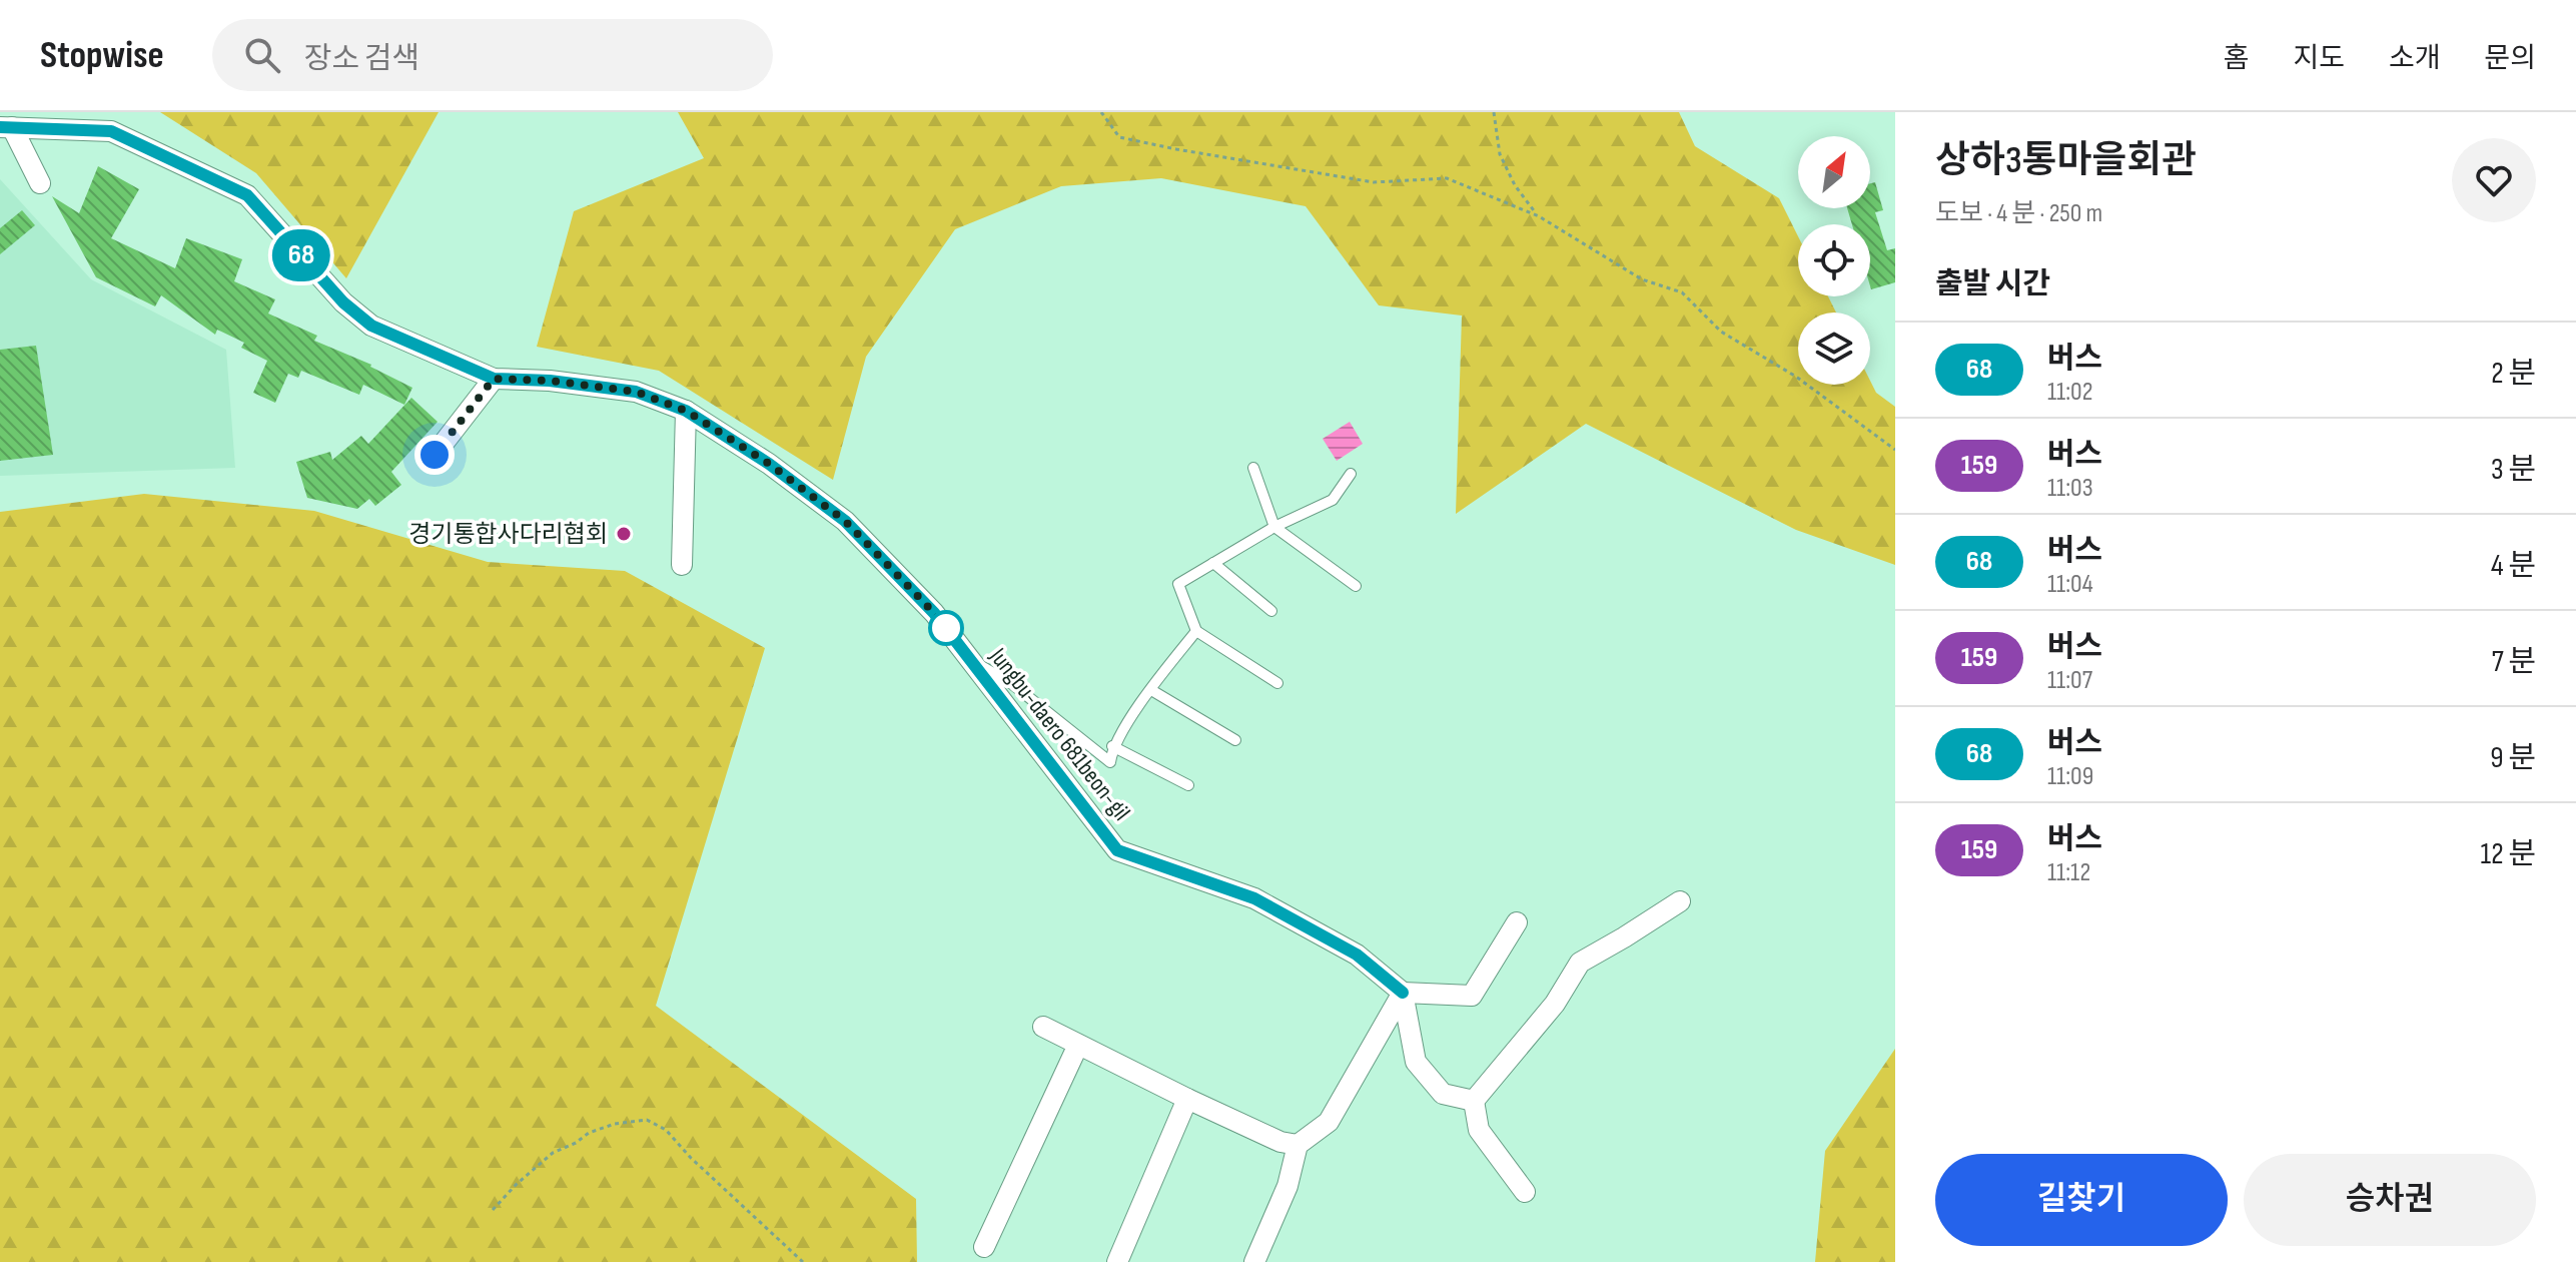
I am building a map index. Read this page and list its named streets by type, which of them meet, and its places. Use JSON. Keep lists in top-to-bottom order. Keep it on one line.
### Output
{"streets":{"street":["Jungbu-daero 681beon-gil"]},"places":["경기통합사다리협회"],"lines":["bus line 68"],"north":"top right","page":{"header":"Stopwise","search":"장소 검색","nav":["홈","지도","소개","문의"],"on_map":"68","heading":[["상하3통마을회관","도보 · 4 분 · 250 m"],"출발 시간"],"list":[{"mark":"68","name":"버스","note":"11:02","value":"2 분"},{"mark":"159","name":"버스","note":"11:03","value":"3 분"},{"mark":"68","name":"버스","note":"11:04","value":"4 분"},{"mark":"159","name":"버스","note":"11:07","value":"7 분"},{"mark":"68","name":"버스","note":"11:09","value":"9 분"},{"mark":"159","name":"버스","note":"11:12","value":"12 분"}],"buttons":["길찾기","승차권"]}}
